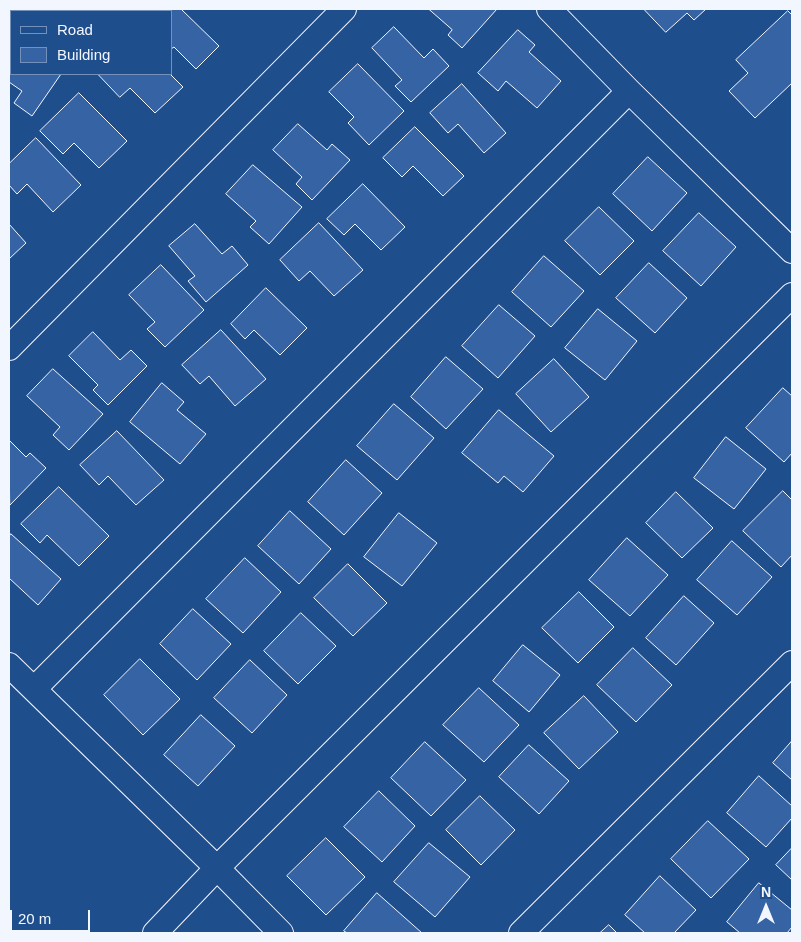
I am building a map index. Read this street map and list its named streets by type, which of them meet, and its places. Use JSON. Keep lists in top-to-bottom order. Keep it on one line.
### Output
{"legend":["Road","Building"],"scale_bar":"20 m","north":"top"}
